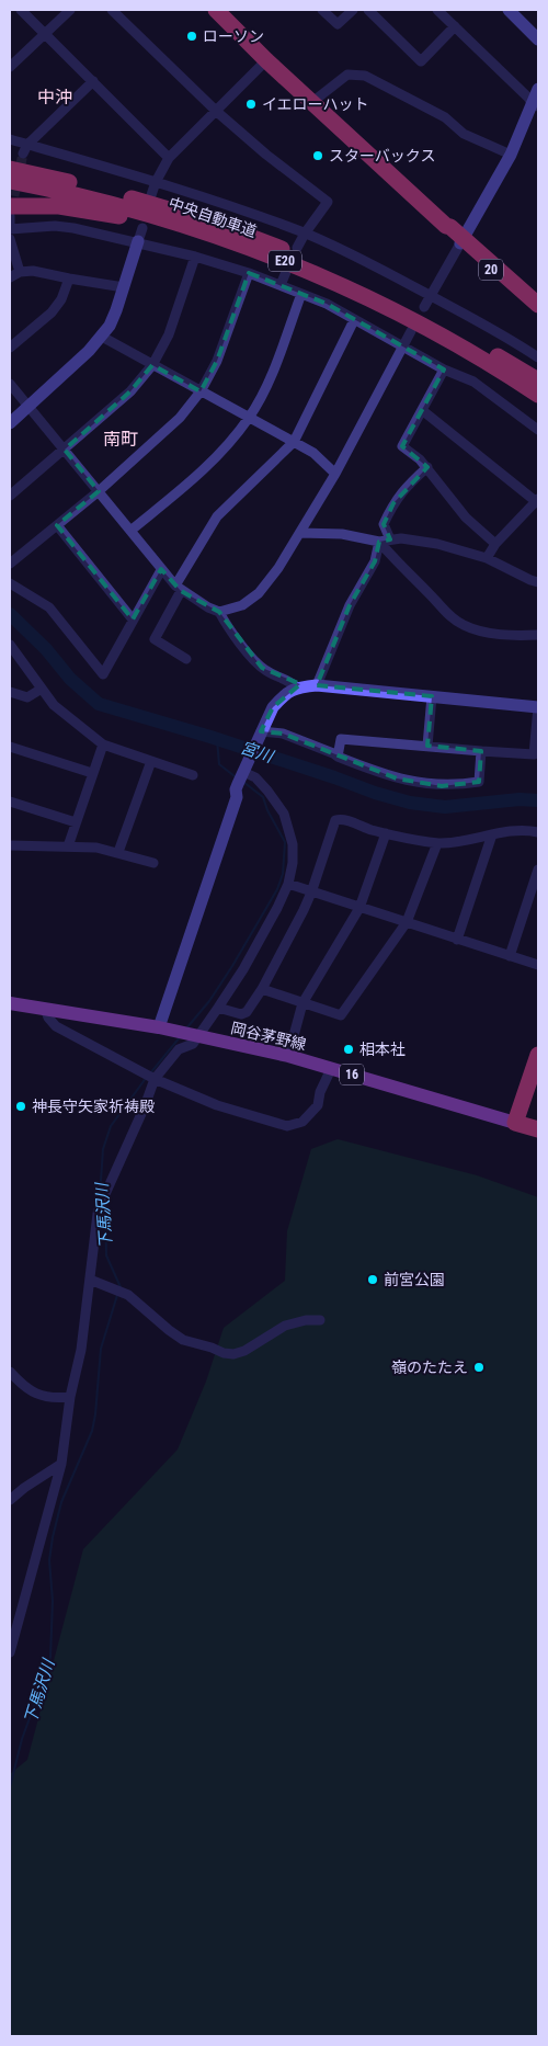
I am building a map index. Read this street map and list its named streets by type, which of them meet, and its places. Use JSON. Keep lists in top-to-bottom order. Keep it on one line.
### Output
{"streets":{"highway":["中央自動車道","E20","20"],"main road":["岡谷茅野線","16"]},"districts":["中沖","南町"],"water":["宮川","下馬沢川"],"places":["ローソン","イエローハット","スターバックス","相本社","神長守矢家祈祷殿","前宮公園","嶺のたたえ"]}
